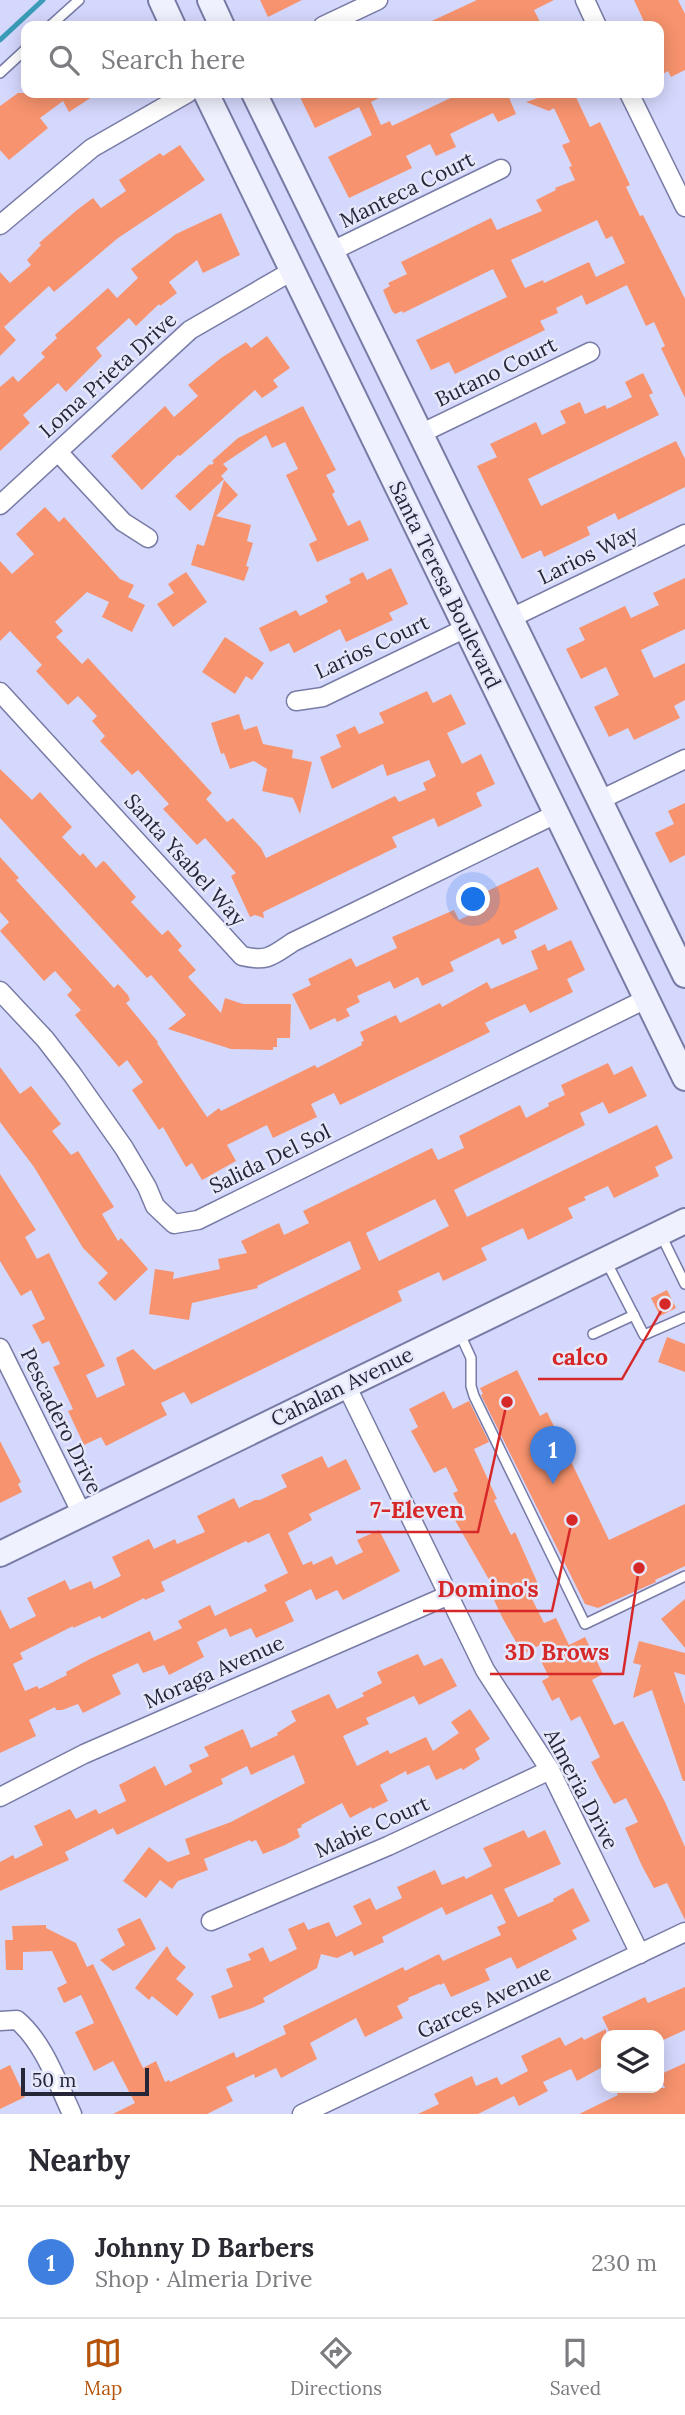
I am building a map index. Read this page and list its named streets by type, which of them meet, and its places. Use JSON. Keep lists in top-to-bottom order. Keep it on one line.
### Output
{"streets":{"main road":["Santa Teresa Boulevard","Cahalan Avenue"],"street":["Manteca Court","Butano Court","Loma Prieta Drive","Larios Way","Larios Court","Santa Ysabel Way","Salida Del Sol","Pescadero Drive","Moraga Avenue","Almeria Drive","Mabie Court","Garces Avenue"]},"crossings":[["Loma Prieta Drive","Santa Teresa Boulevard"],["Santa Teresa Boulevard","Larios Court"],["Santa Teresa Boulevard","Santa Ysabel Way"],["Santa Teresa Boulevard","Salida Del Sol"],["Cahalan Avenue","Pescadero Drive"],["Cahalan Avenue","Almeria Drive"],["Moraga Avenue","Almeria Drive"],["Almeria Drive","Mabie Court"],["Almeria Drive","Garces Avenue"]],"places":["calco","7-Eleven","Domino's","3D Brows"],"scale_bar":"50 m","page":{"search":"Search here","pins":"1","scale":"50 m","heading":"Nearby","list":[{"mark":"1","name":"Johnny D Barbers","note":"Shop · Almeria Drive","value":"230 m"}],"nav":["Map","Directions","Saved"]}}
